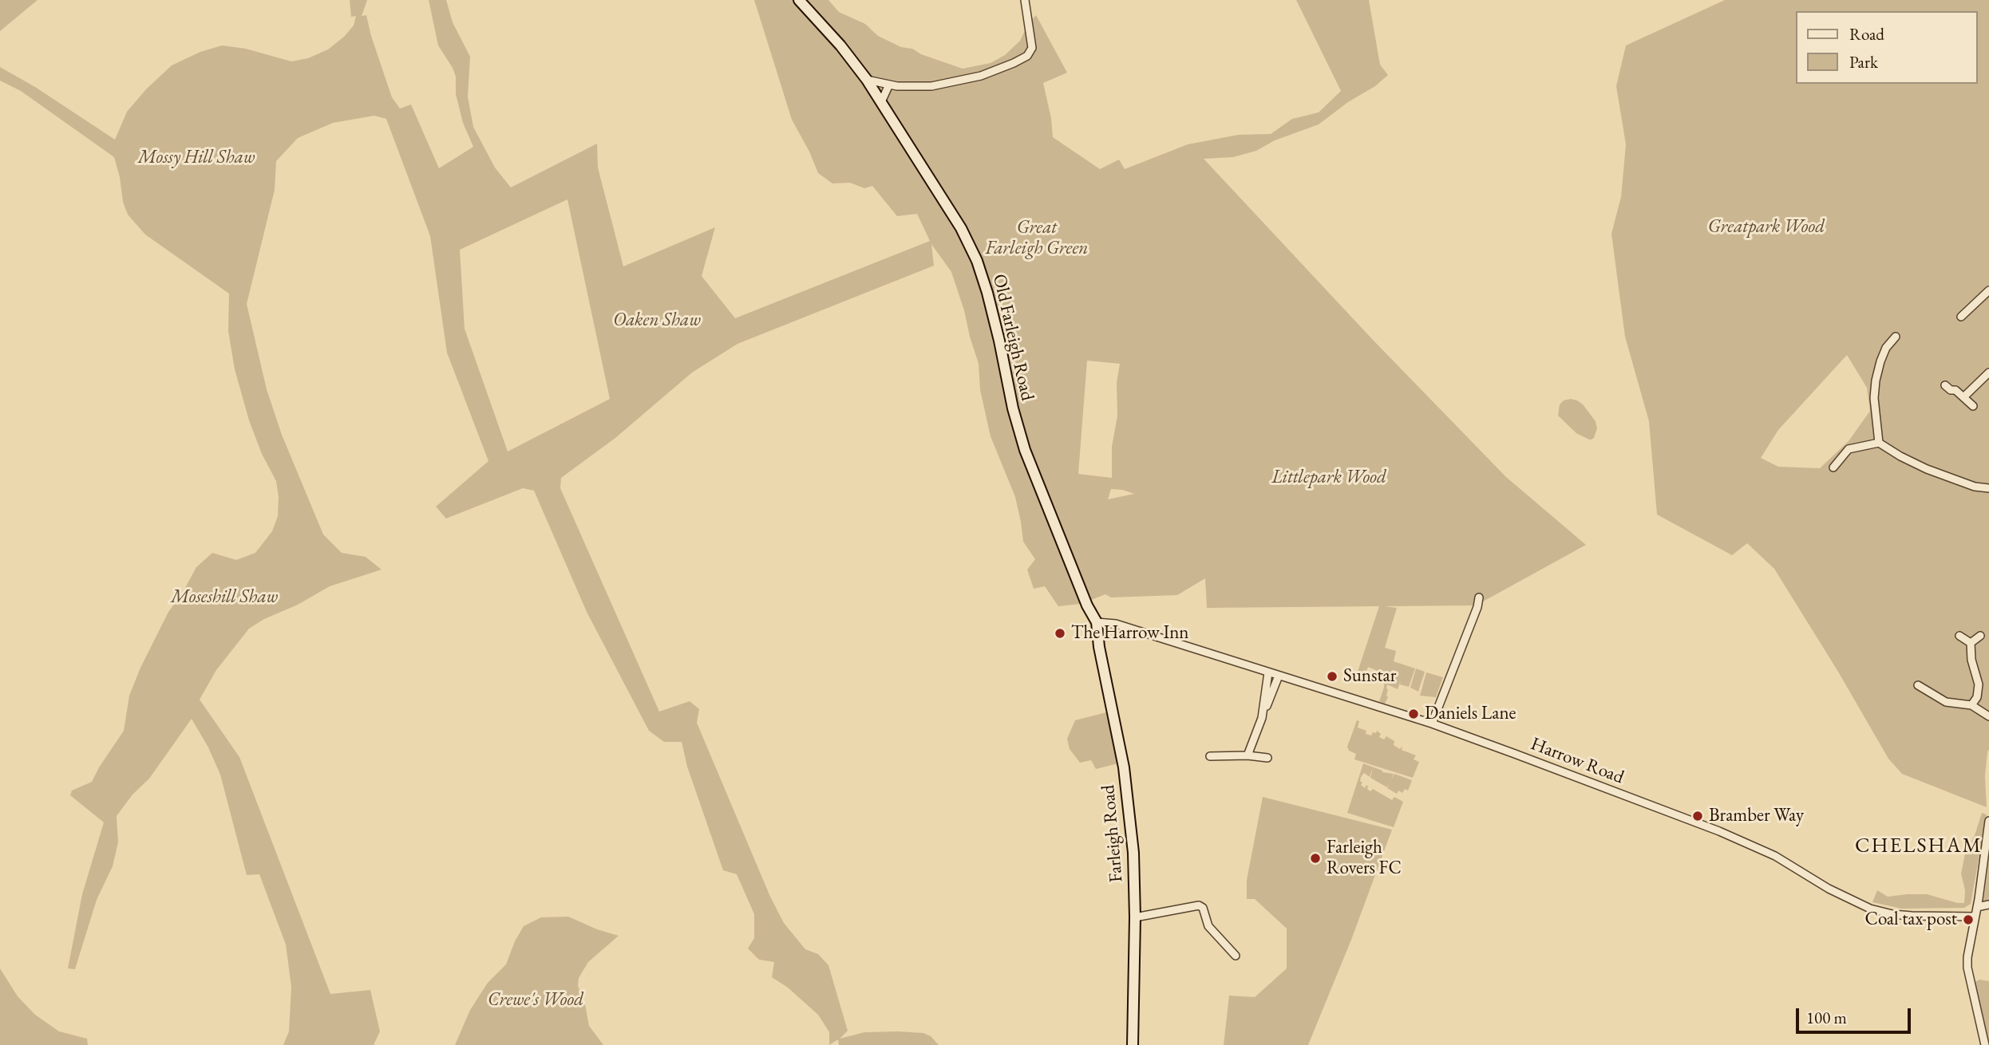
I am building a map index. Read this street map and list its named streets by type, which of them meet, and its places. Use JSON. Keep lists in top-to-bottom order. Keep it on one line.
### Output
{"streets":{"street":["Old Farleigh Road","Harrow Road","Farleigh Road"]},"crossings":[["Old Farleigh Road","Harrow Road"],["Old Farleigh Road","Farleigh Road"],["Harrow Road","Farleigh Road"]],"districts":["CHELSHAM"],"parks":["Mossy Hill Shaw","Greatpark Wood","Great Farleigh Green","Oaken Shaw","Littlepark Wood","Moseshill Shaw","Crewe's Wood"],"places":["The Harrow Inn","Sunstar","Daniels Lane","Bramber Way","Farleigh Rovers FC","Coal tax post"],"legend":["Road","Park"],"scale_bar":"100 m"}
